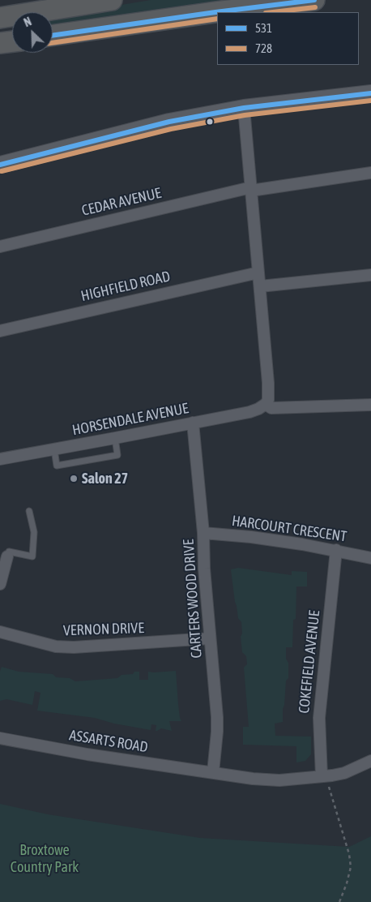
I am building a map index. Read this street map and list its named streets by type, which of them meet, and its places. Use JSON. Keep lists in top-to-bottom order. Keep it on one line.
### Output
{"streets":{"street":["CEDAR AVENUE","HIGHFIELD ROAD","HORSENDALE AVENUE","HARCOURT CRESCENT","CARTERS WOOD DRIVE","VERNON DRIVE","COKEFIELD AVENUE","ASSARTS ROAD"]},"crossings":[["HORSENDALE AVENUE","CARTERS WOOD DRIVE"],["HARCOURT CRESCENT","CARTERS WOOD DRIVE"],["HARCOURT CRESCENT","COKEFIELD AVENUE"],["CARTERS WOOD DRIVE","VERNON DRIVE"],["CARTERS WOOD DRIVE","ASSARTS ROAD"]],"parks":["Broxtowe Country Park"],"places":["Salon 27"],"lines":["transit line 531","transit line 728"],"legend":["531","728"],"north":"top left"}
